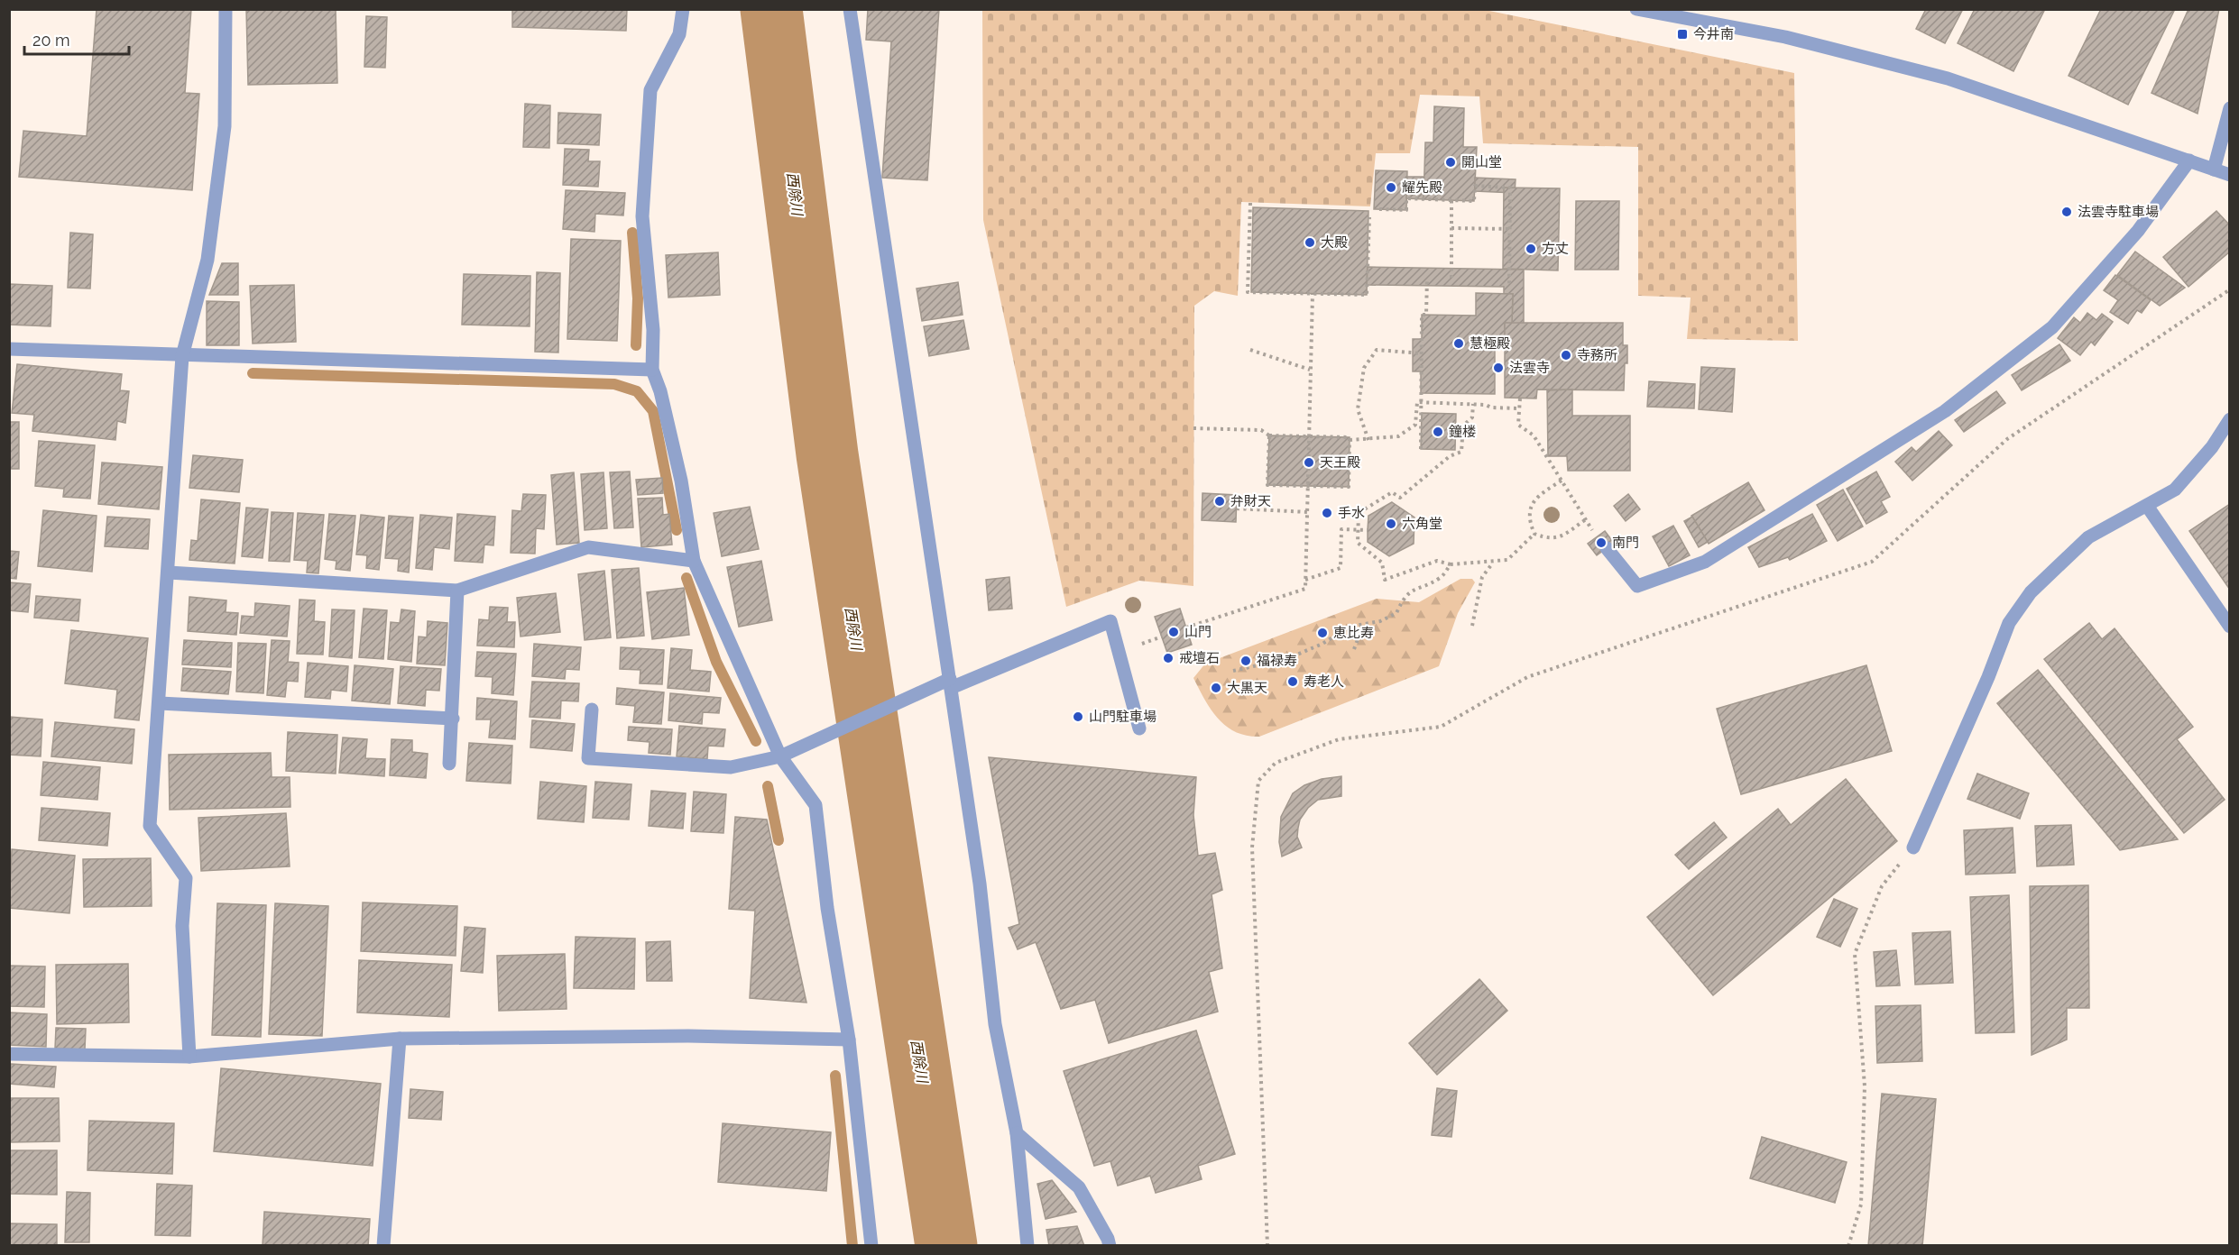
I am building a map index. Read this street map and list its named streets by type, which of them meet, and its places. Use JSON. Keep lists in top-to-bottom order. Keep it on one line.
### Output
{"water":["西除川"],"places":{"transit":["今井南"],"other":["開山堂","耀先殿","法雲寺駐車場","大殿","方丈","慧極殿","寺務所","法雲寺","鐘楼","天王殿","弁財天","手水","六角堂","南門","山門","恵比寿","戒壇石","福禄寿","寿老人","大黒天","山門駐車場"]},"scale_bar":"20 m"}
